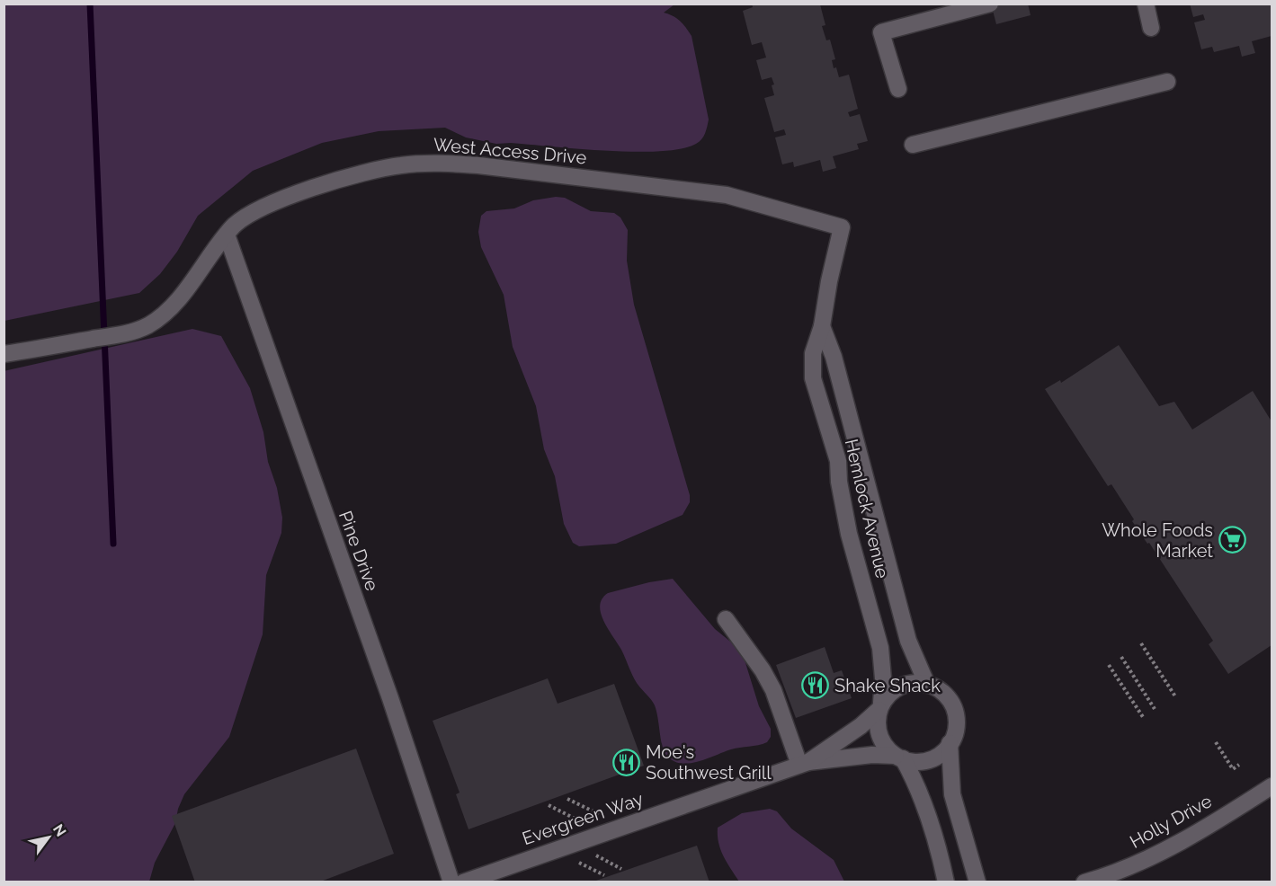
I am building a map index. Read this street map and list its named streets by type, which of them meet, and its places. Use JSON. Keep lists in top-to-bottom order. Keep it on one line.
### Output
{"streets":{"street":["West Access Drive","Hemlock Avenue","Pine Drive","Evergreen Way","Holly Drive"]},"crossings":[["West Access Drive","Hemlock Avenue"],["West Access Drive","Pine Drive"],["Hemlock Avenue","Evergreen Way"]],"places":{"supermarket":["Whole Foods Market"],"restaurant":["Shake Shack","Moe's Southwest Grill"]},"north":"top right"}
